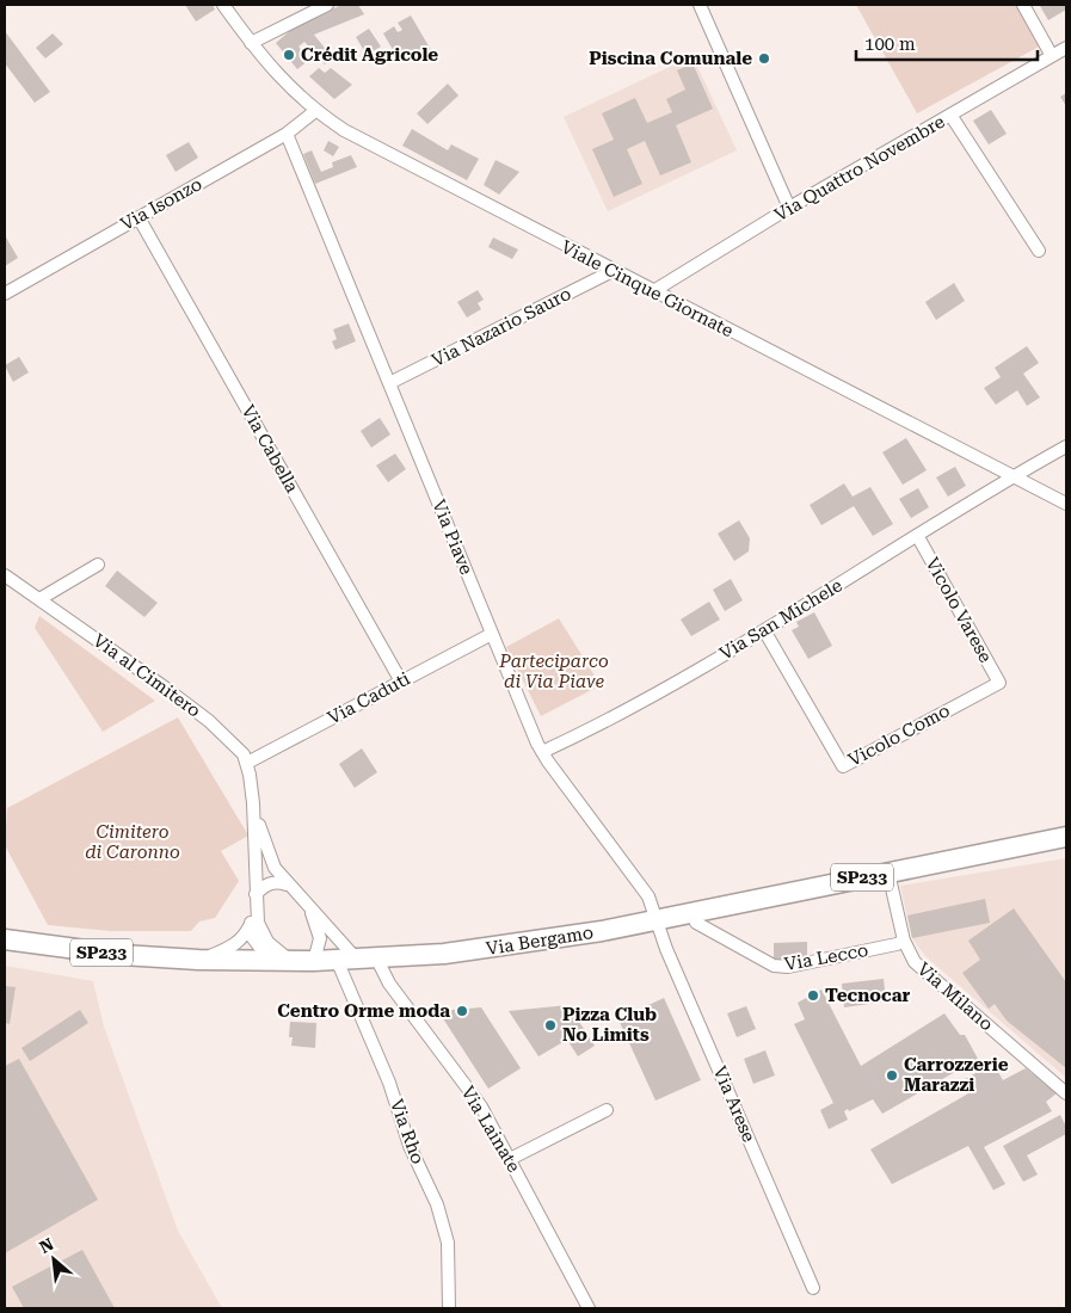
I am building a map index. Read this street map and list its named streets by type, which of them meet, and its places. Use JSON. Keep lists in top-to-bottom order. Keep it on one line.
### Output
{"streets":{"main road":["SP233","Via Bergamo"],"street":["Via Quattro Novembre","Via Isonzo","Viale Cinque Giornate","Via Nazario Sauro","Via Cabella","Via Piave","Vicolo Varese","Via San Michele","Via al Cimitero","Via Caduti","Vicolo Como","Via Lecco","Via Milano","Via Arese","Via Lainate","Via Rho"]},"crossings":[["Via Quattro Novembre","Viale Cinque Giornate"],["Via Isonzo","Viale Cinque Giornate"],["Via Isonzo","Via Cabella"],["Via Isonzo","Via Piave"],["Viale Cinque Giornate","Via Nazario Sauro"],["Viale Cinque Giornate","Via San Michele"],["Via Nazario Sauro","Via Piave"],["Via Cabella","Via Caduti"],["Via Piave","Via San Michele"],["Via Piave","Via Caduti"],["Via Piave","Via Bergamo"],["Via Piave","Via Arese"],["Vicolo Varese","Via San Michele"],["Vicolo Varese","Vicolo Como"],["Via San Michele","Vicolo Como"],["Via al Cimitero","Via Caduti"],["Via Bergamo","Via Lecco"],["Via Bergamo","Via Milano"],["Via Bergamo","Via Arese"],["Via Bergamo","Via Lainate"],["Via Bergamo","Via Rho"],["Via Lecco","Via Milano"]],"parks":["Parteciparco di Via Piave","Cimitero di Caronno"],"places":["Crédit Agricole","Piscina Comunale","Tecnocar","Centro Orme moda","Pizza Club No Limits","Carrozzerie Marazzi"],"scale_bar":"100 m","north":"top left"}
